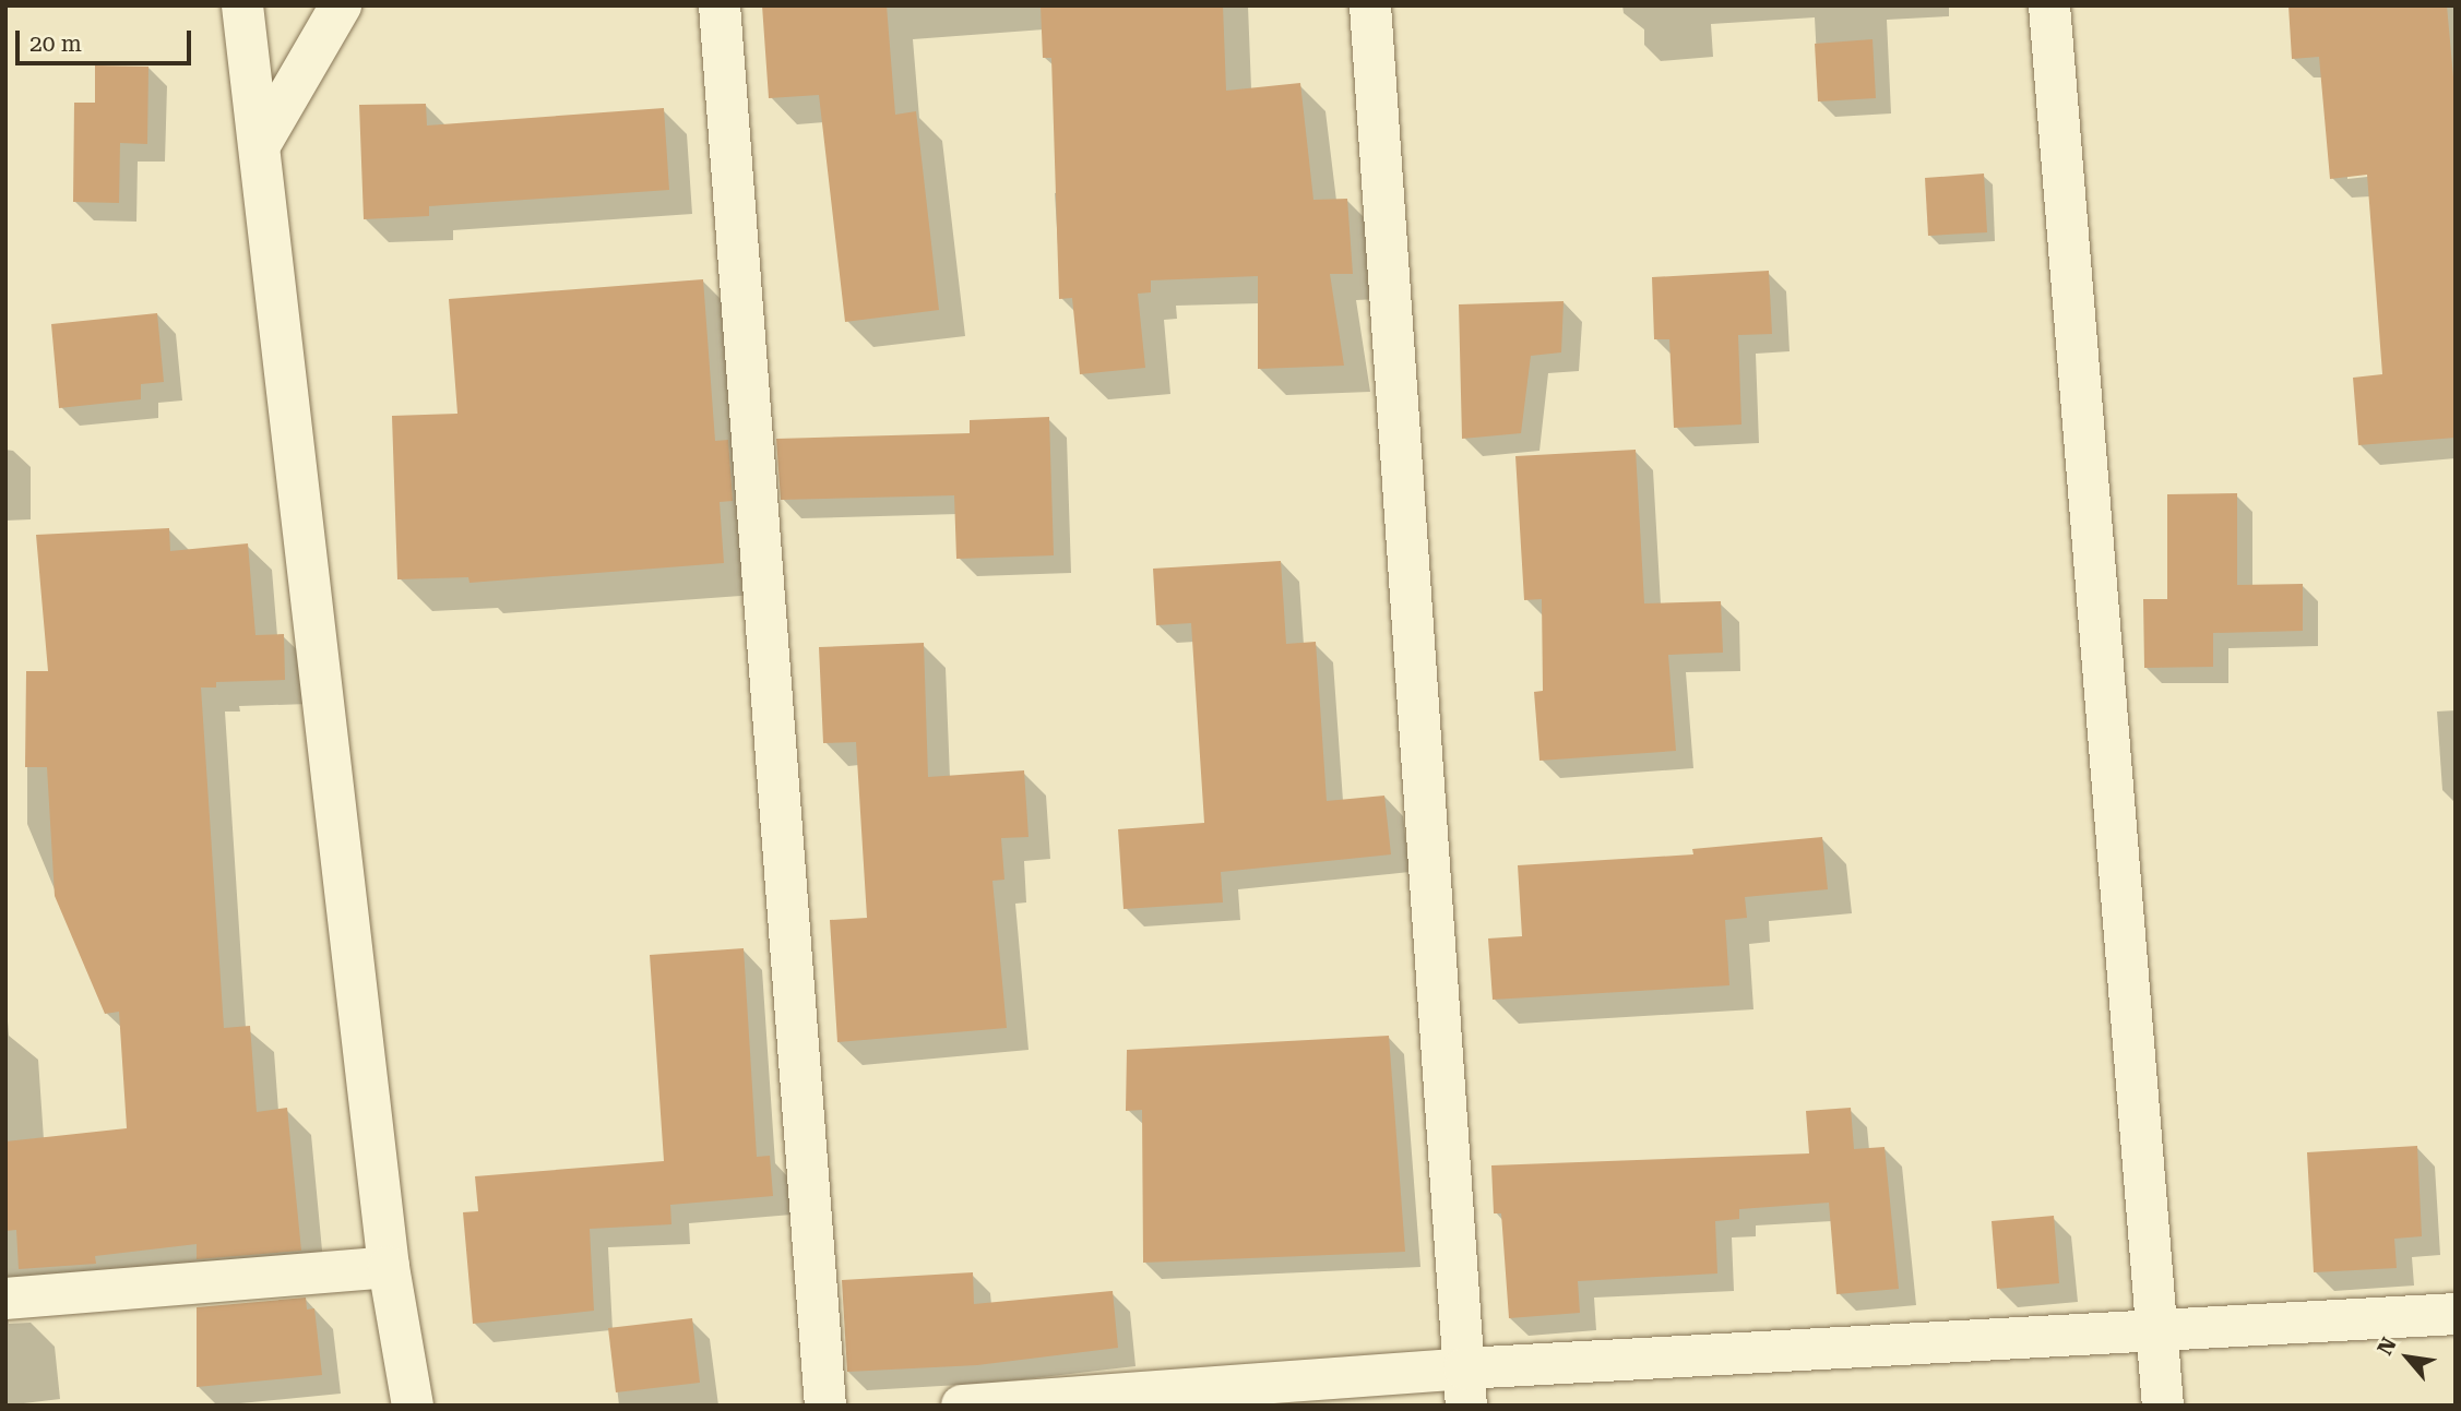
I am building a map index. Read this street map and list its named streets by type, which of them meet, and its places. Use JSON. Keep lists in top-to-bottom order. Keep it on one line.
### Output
{"scale_bar":"20 m","north":"top left"}
